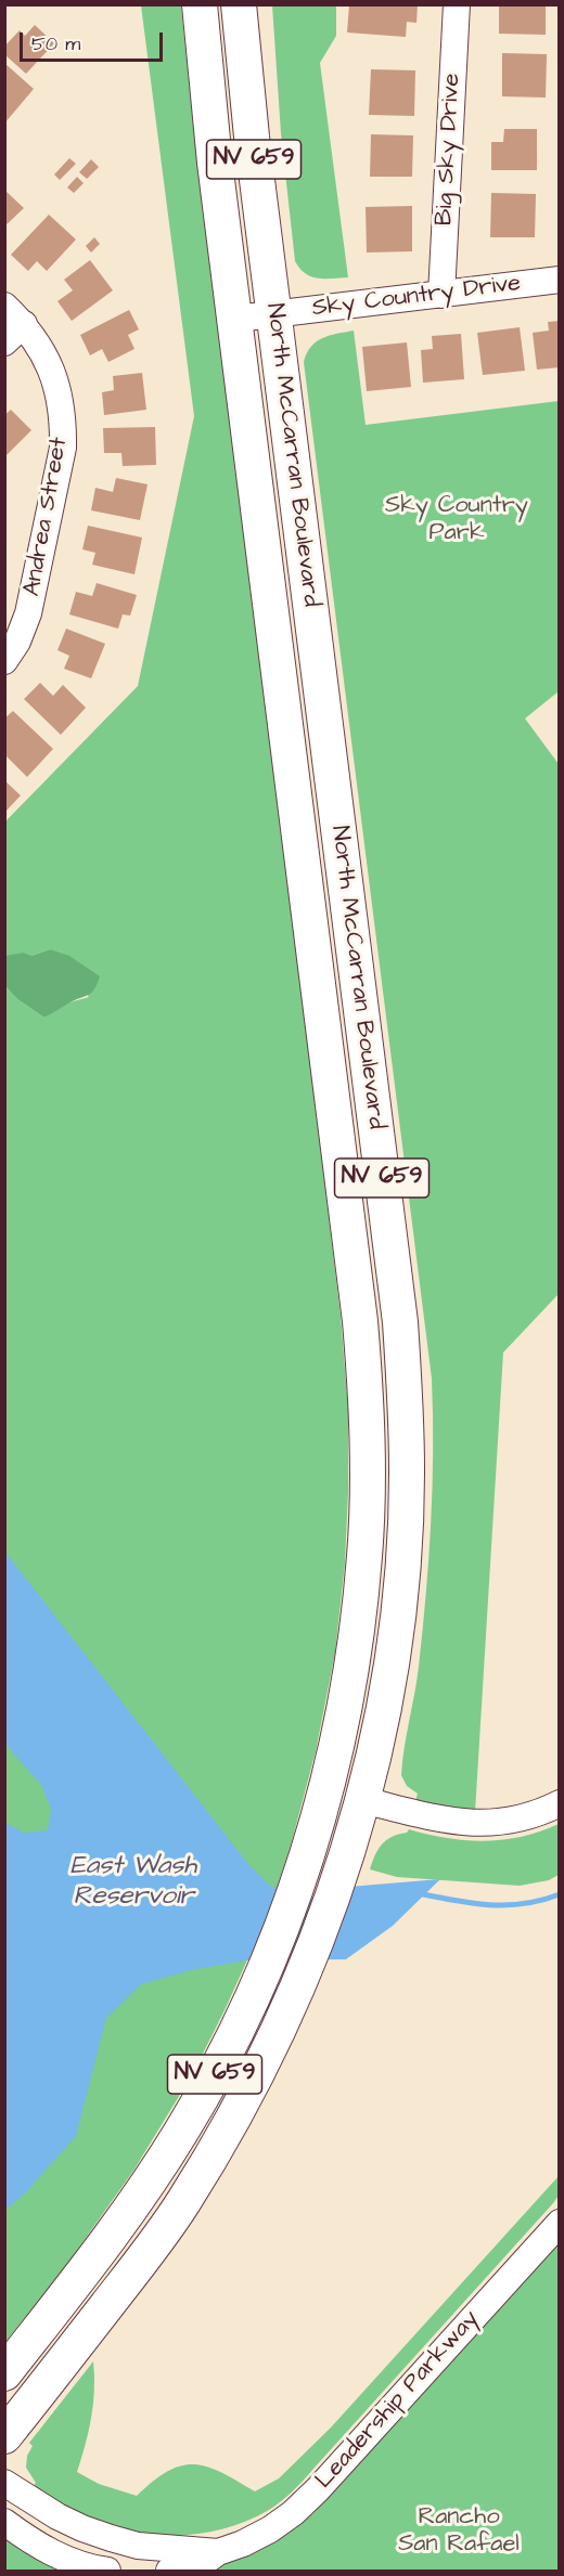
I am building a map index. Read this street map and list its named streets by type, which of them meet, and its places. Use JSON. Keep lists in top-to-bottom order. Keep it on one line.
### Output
{"streets":{"main road":["NV 659","North McCarran Boulevard"],"street":["Big Sky Drive","Sky Country Drive","Andrea Street","Leadership Parkway"]},"crossings":[["Big Sky Drive","Sky Country Drive"],["Sky Country Drive","North McCarran Boulevard"]],"water":["East Wash Reservoir"],"parks":["Sky Country Park","Rancho San Rafael"],"scale_bar":"50 m"}
